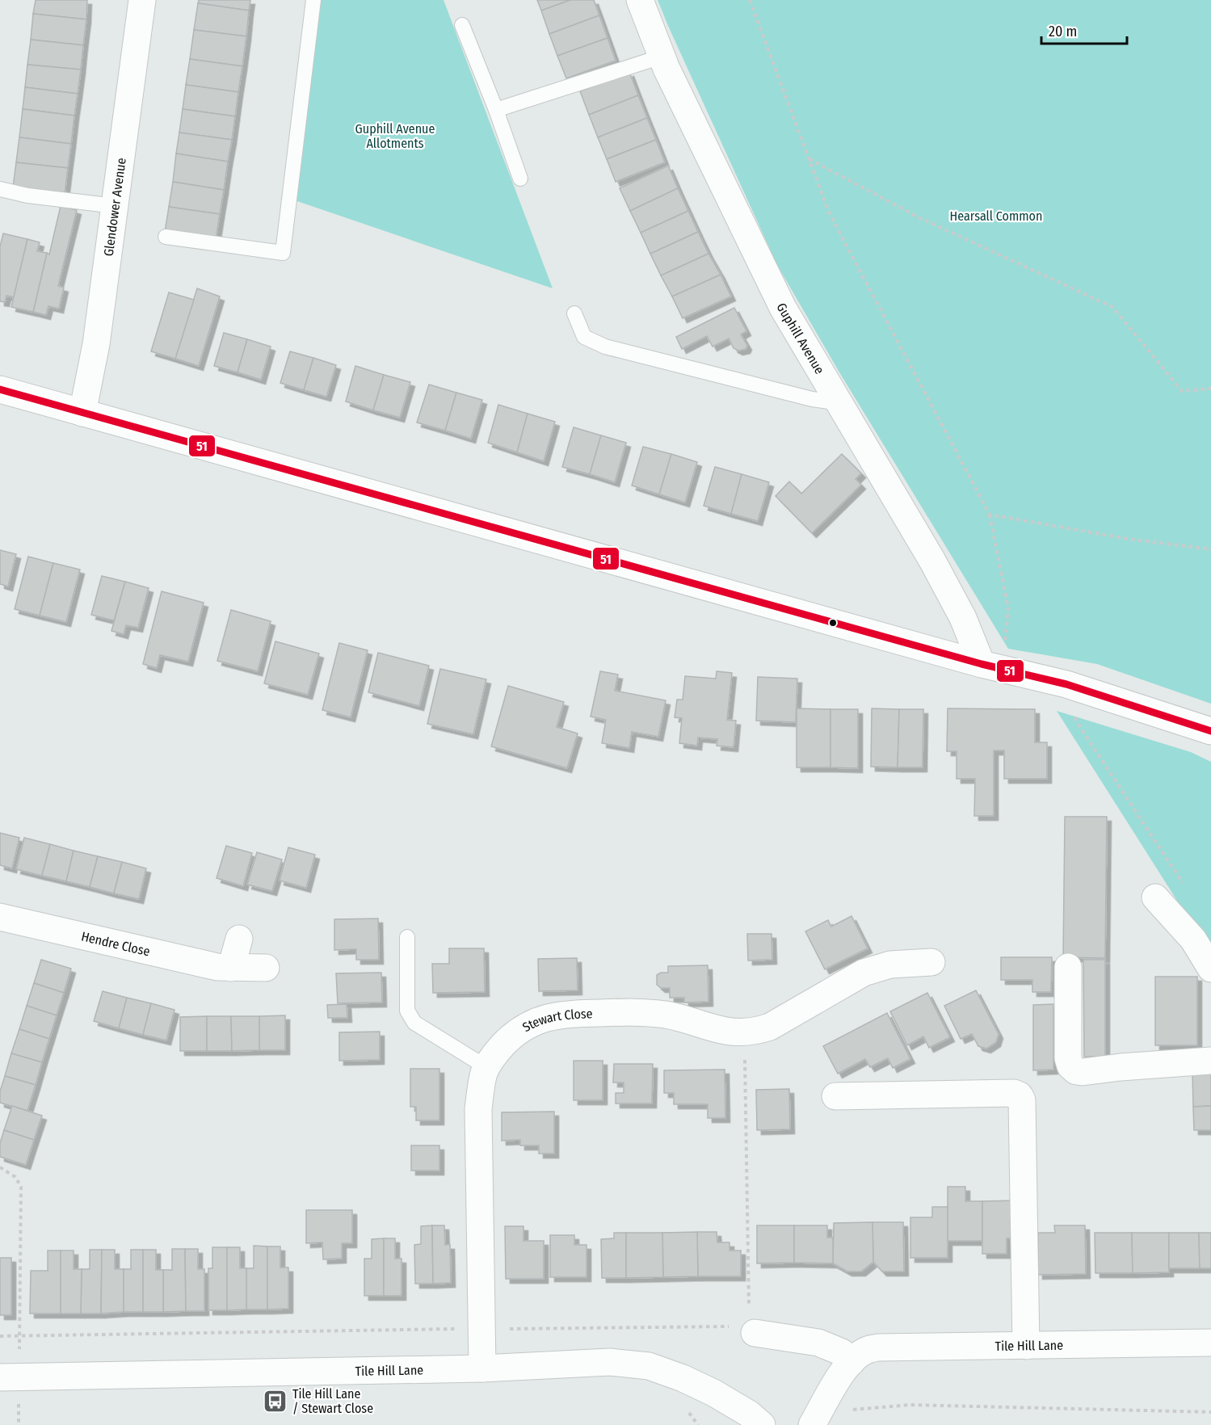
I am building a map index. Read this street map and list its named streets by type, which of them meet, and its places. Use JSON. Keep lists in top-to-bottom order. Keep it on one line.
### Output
{"streets":{"street":["Glendower Avenue","Guphill Avenue","Hendre Close","Stewart Close","Tile Hill Lane"]},"crossings":[["Stewart Close","Tile Hill Lane"]],"parks":["Guphill Avenue Allotments","Hearsall Common"],"places":{"bus stop":["Tile Hill Lane / Stewart Close"]},"lines":["transit line 51"],"scale_bar":"20 m"}
